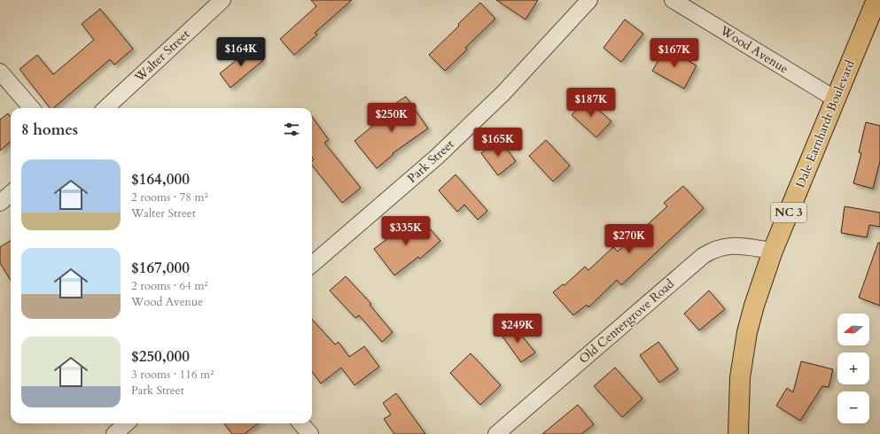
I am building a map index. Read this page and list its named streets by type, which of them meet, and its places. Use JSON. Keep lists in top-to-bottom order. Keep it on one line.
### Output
{"streets":{"main road":["Dale Earnhardt Boulevard","NC 3"],"street":["Wood Avenue","Walter Street","Park Street","Old Centergrove Road"]},"crossings":[["Wood Avenue","Dale Earnhardt Boulevard"],["Dale Earnhardt Boulevard","Old Centergrove Road"]],"north":"left","page":{"price":["$164K","$167K","$187K","$250K","$165K","$335K","$270K","$249K"],"heading":"8 homes","list":[{"name":"$164,000","note":"2 rooms · 78 m² · Walter Street"},{"name":"$167,000","note":"2 rooms · 64 m² · Wood Avenue"},{"name":"$250,000","note":"3 rooms · 116 m² · Park Street"}],"map_buttons":["+","−"]}}
